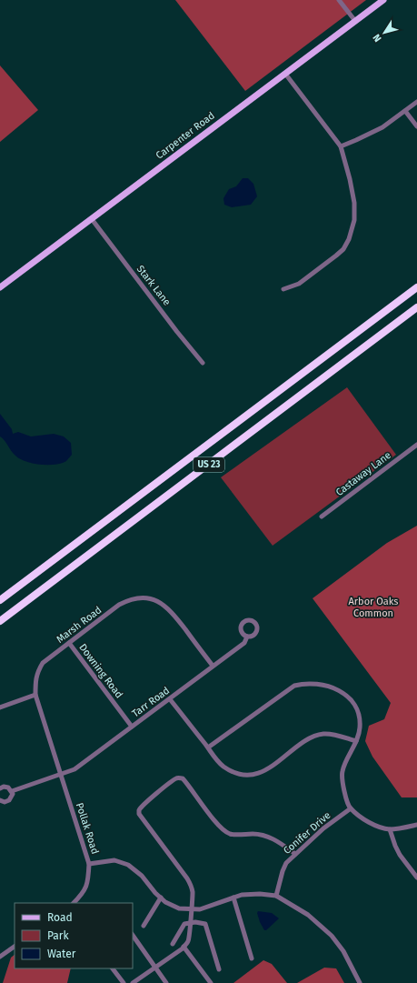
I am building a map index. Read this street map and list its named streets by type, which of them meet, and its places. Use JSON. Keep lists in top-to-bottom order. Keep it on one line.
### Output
{"streets":{"highway":["US 23"],"main road":["Carpenter Road"],"street":["Stark Lane","Castaway Lane","Marsh Road","Downing Road","Tarr Road","Pollak Road","Conifer Drive"]},"crossings":[["Carpenter Road","Stark Lane"],["Marsh Road","Downing Road"],["Marsh Road","Tarr Road"],["Marsh Road","Pollak Road"],["Downing Road","Tarr Road"],["Tarr Road","Pollak Road"]],"parks":["Arbor Oaks Common"],"legend":["Road","Park","Water"],"north":"bottom left"}
